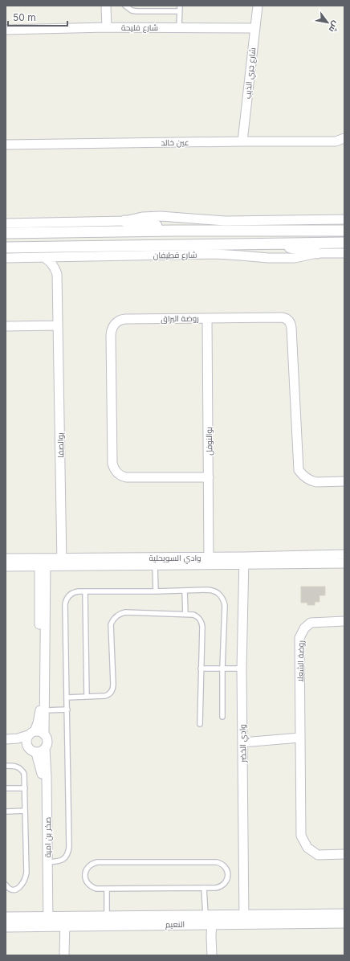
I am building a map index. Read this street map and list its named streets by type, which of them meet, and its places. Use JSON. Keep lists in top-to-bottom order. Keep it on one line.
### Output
{"streets":{"street":["شارع فليحة","شارع جري الذيب","عين خالد","شارع قطيفان","روضة البراق","بوالنوفل","بوالصفا","وادي السويحلية","روضة الشعلا","وادي الخضر","صخر بن امية","النعيم"]},"crossings":[["شارع فليحة","شارع جري الذيب"],["شارع جري الذيب","عين خالد"],["روضة البراق","بوالنوفل"],["بوالنوفل","وادي السويحلية"],["بوالصفا","وادي السويحلية"],["وادي السويحلية","وادي الخضر"],["وادي الخضر","النعيم"],["صخر بن امية","النعيم"]],"scale_bar":"50 m","north":"bottom right"}
